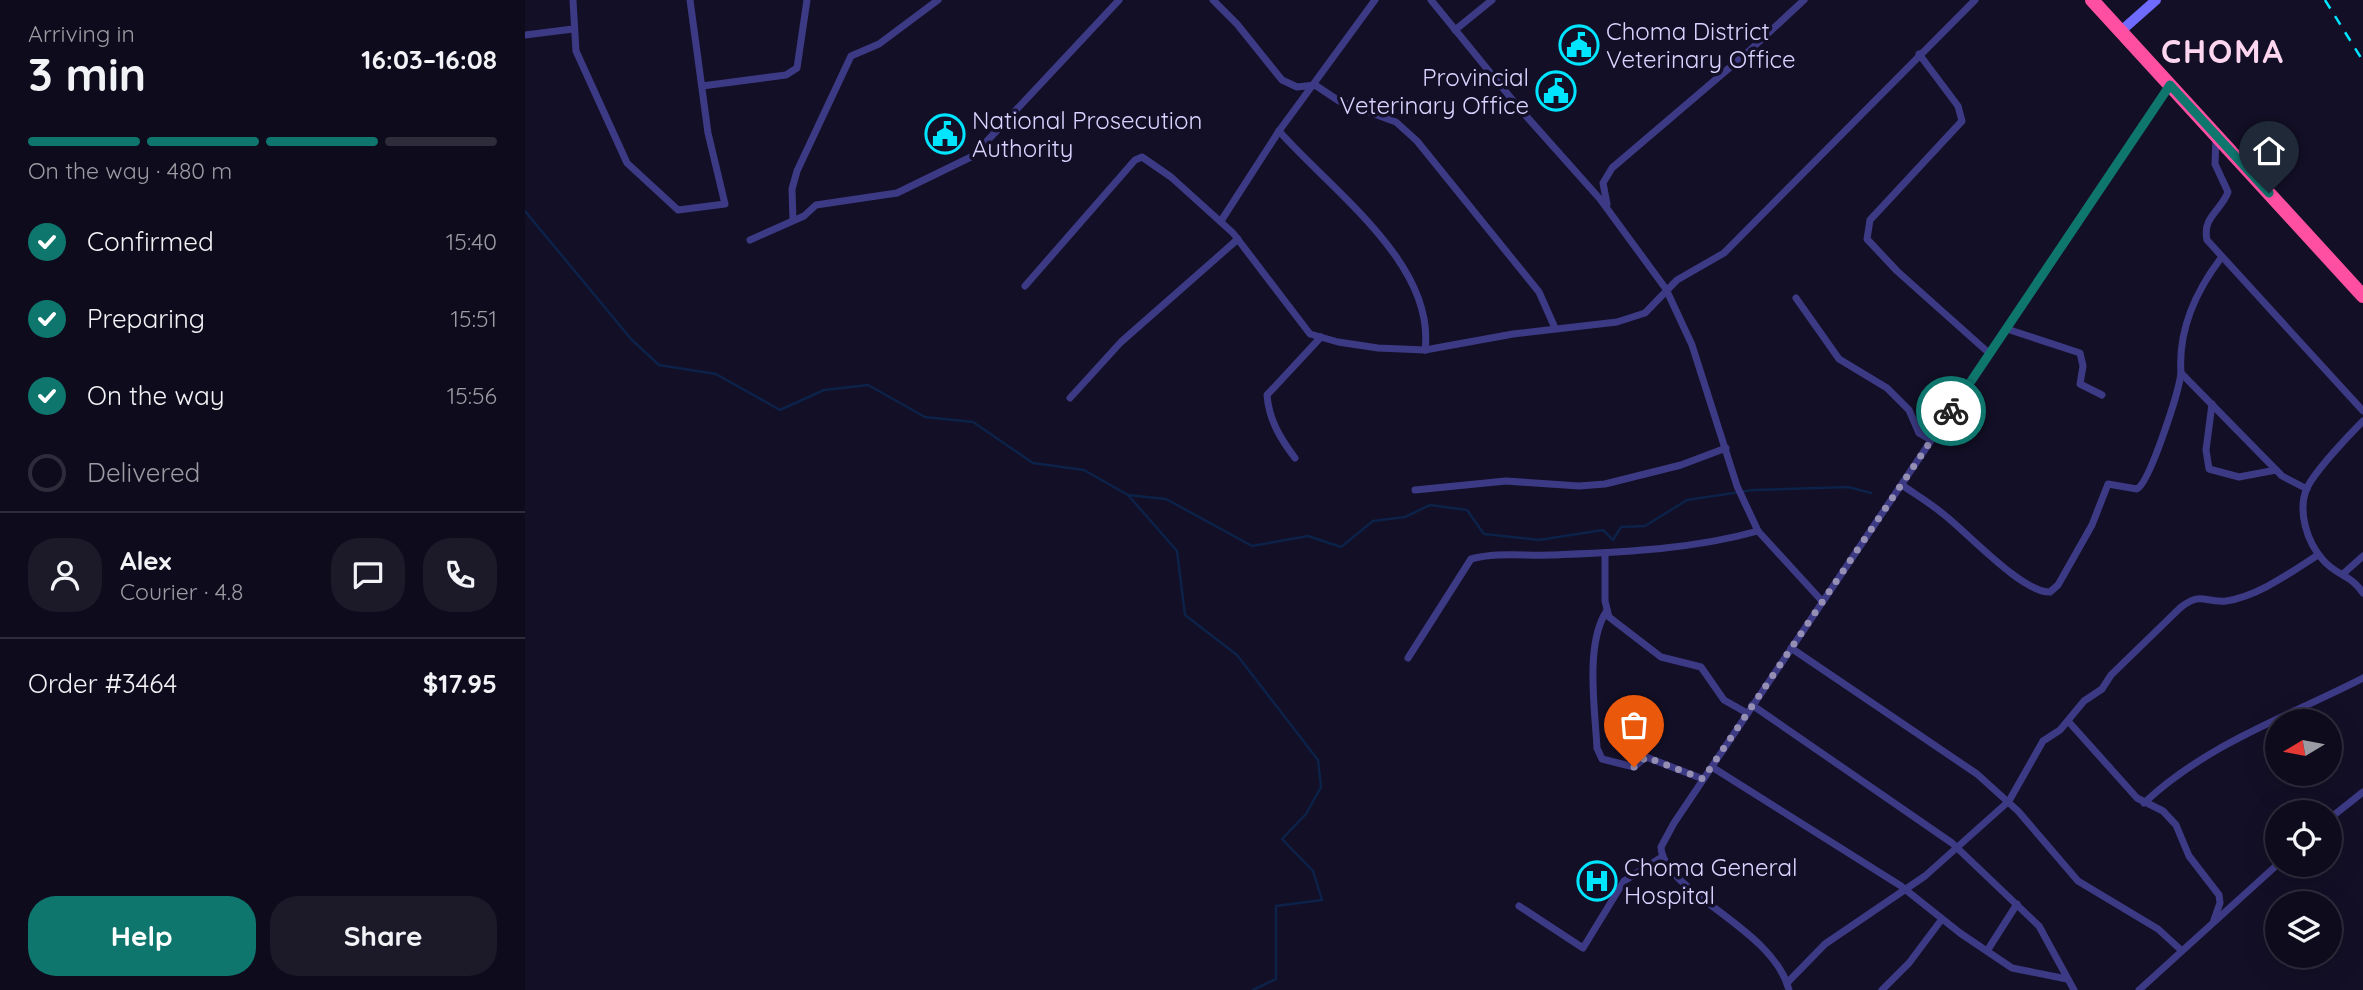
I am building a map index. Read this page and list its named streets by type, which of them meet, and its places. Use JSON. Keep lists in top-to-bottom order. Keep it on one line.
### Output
{"districts":["CHOMA"],"places":{"public building":["Choma District Veterinary Office","Provincial Veterinary Office","National Prosecution Authority"],"hospital":["Choma General Hospital"]},"north":"left","page":{"heading":["3 min","Arriving in","16:03–16:08"],"panel":["Alex","Courier · 4.8","Order #3464","$17.95"],"bar":"On the way · 480 m","list":[["Confirmed","15:40"],["Preparing","15:51"],["On the way","15:56"],"Delivered"],"buttons":["Help","Share"]}}
